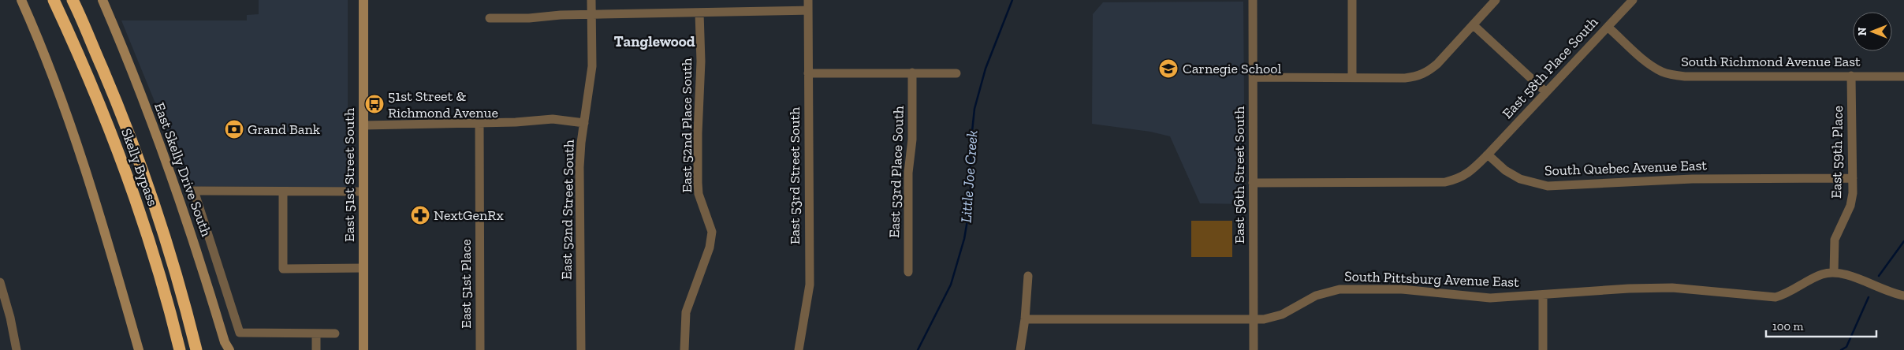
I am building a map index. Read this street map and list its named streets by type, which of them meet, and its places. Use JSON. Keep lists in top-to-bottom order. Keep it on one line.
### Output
{"streets":{"highway":["Skelly Bypass"],"main road":["East Skelly Drive South","East 51st Street South"],"street":["South Richmond Avenue East","East 58th Place South","East 52nd Place South","East 59th Place","South Quebec Avenue East","East 53rd Place South","East 56th Street South","East 53rd Street South","East 52nd Street South","South Pittsburg Avenue East","East 51st Place"]},"crossings":[["South Richmond Avenue East","East 58th Place South"],["South Richmond Avenue East","East 59th Place"],["East 58th Place South","South Quebec Avenue East"],["East 59th Place","South Quebec Avenue East"],["East 59th Place","South Pittsburg Avenue East"],["East 56th Street South","South Pittsburg Avenue East"]],"districts":["Tanglewood"],"water":["Little Joe Creek"],"places":{"school or university":["Carnegie School"],"bus stop":["51st Street & Richmond Avenue"],"bank":["Grand Bank"],"pharmacy":["NextGenRx"]},"scale_bar":"100 m","north":"left"}
